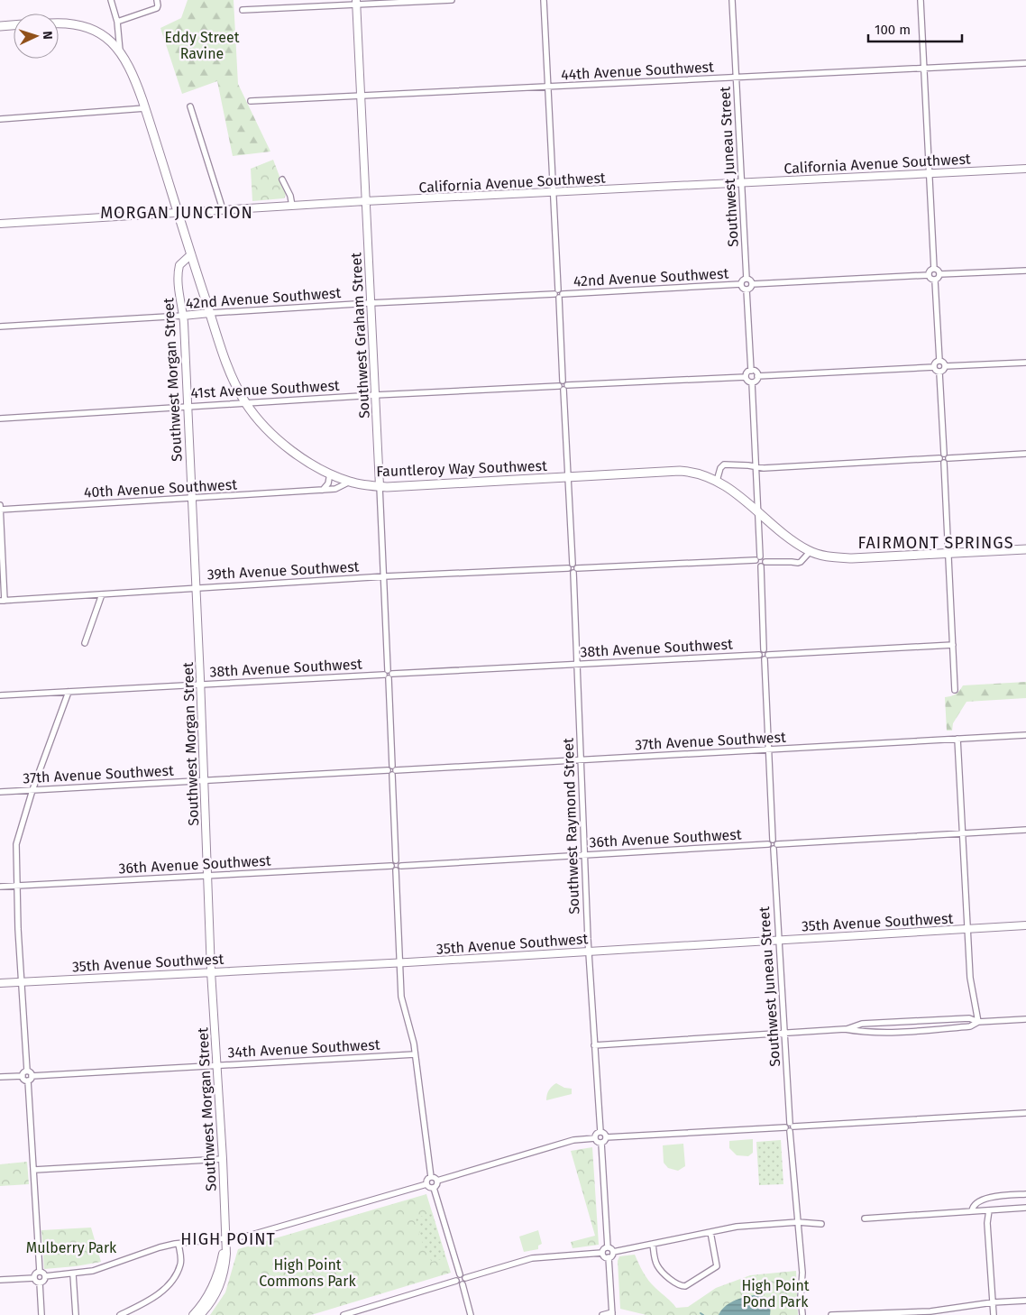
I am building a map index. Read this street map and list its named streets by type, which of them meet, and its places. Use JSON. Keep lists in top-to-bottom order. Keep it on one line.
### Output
{"streets":{"main road":["California Avenue Southwest","42nd Avenue Southwest","Southwest Graham Street","Southwest Morgan Street","Fauntleroy Way Southwest","35th Avenue Southwest"],"street":["44th Avenue Southwest","Southwest Juneau Street","41st Avenue Southwest","40th Avenue Southwest","39th Avenue Southwest","38th Avenue Southwest","37th Avenue Southwest","Southwest Raymond Street","36th Avenue Southwest","34th Avenue Southwest"]},"crossings":[["44th Avenue Southwest","Southwest Juneau Street"],["44th Avenue Southwest","Southwest Graham Street"],["California Avenue Southwest","Southwest Juneau Street"],["California Avenue Southwest","Southwest Graham Street"],["California Avenue Southwest","Fauntleroy Way Southwest"],["Southwest Juneau Street","42nd Avenue Southwest"],["Southwest Juneau Street","38th Avenue Southwest"],["Southwest Juneau Street","37th Avenue Southwest"],["Southwest Juneau Street","36th Avenue Southwest"],["Southwest Juneau Street","35th Avenue Southwest"],["42nd Avenue Southwest","Southwest Graham Street"],["42nd Avenue Southwest","Southwest Morgan Street"],["42nd Avenue Southwest","Fauntleroy Way Southwest"],["Southwest Graham Street","41st Avenue Southwest"],["Southwest Graham Street","Fauntleroy Way Southwest"],["Southwest Graham Street","39th Avenue Southwest"],["Southwest Graham Street","38th Avenue Southwest"],["Southwest Graham Street","37th Avenue Southwest"],["Southwest Graham Street","36th Avenue Southwest"],["Southwest Morgan Street","41st Avenue Southwest"],["Southwest Morgan Street","Fauntleroy Way Southwest"],["Southwest Morgan Street","40th Avenue Southwest"],["Southwest Morgan Street","39th Avenue Southwest"],["Southwest Morgan Street","38th Avenue Southwest"],["Southwest Morgan Street","37th Avenue Southwest"],["Southwest Morgan Street","36th Avenue Southwest"],["Southwest Morgan Street","35th Avenue Southwest"],["Southwest Morgan Street","34th Avenue Southwest"],["41st Avenue Southwest","Fauntleroy Way Southwest"],["Fauntleroy Way Southwest","40th Avenue Southwest"],["Fauntleroy Way Southwest","Southwest Raymond Street"],["39th Avenue Southwest","Southwest Raymond Street"],["38th Avenue Southwest","Southwest Raymond Street"],["37th Avenue Southwest","Southwest Raymond Street"],["Southwest Raymond Street","36th Avenue Southwest"],["Southwest Raymond Street","35th Avenue Southwest"]],"districts":["MORGAN JUNCTION","FAIRMONT SPRINGS","HIGH POINT"],"parks":["Eddy Street Ravine","Mulberry Park","High Point Commons Park","High Point Pond Park"],"scale_bar":"100 m","north":"right"}
